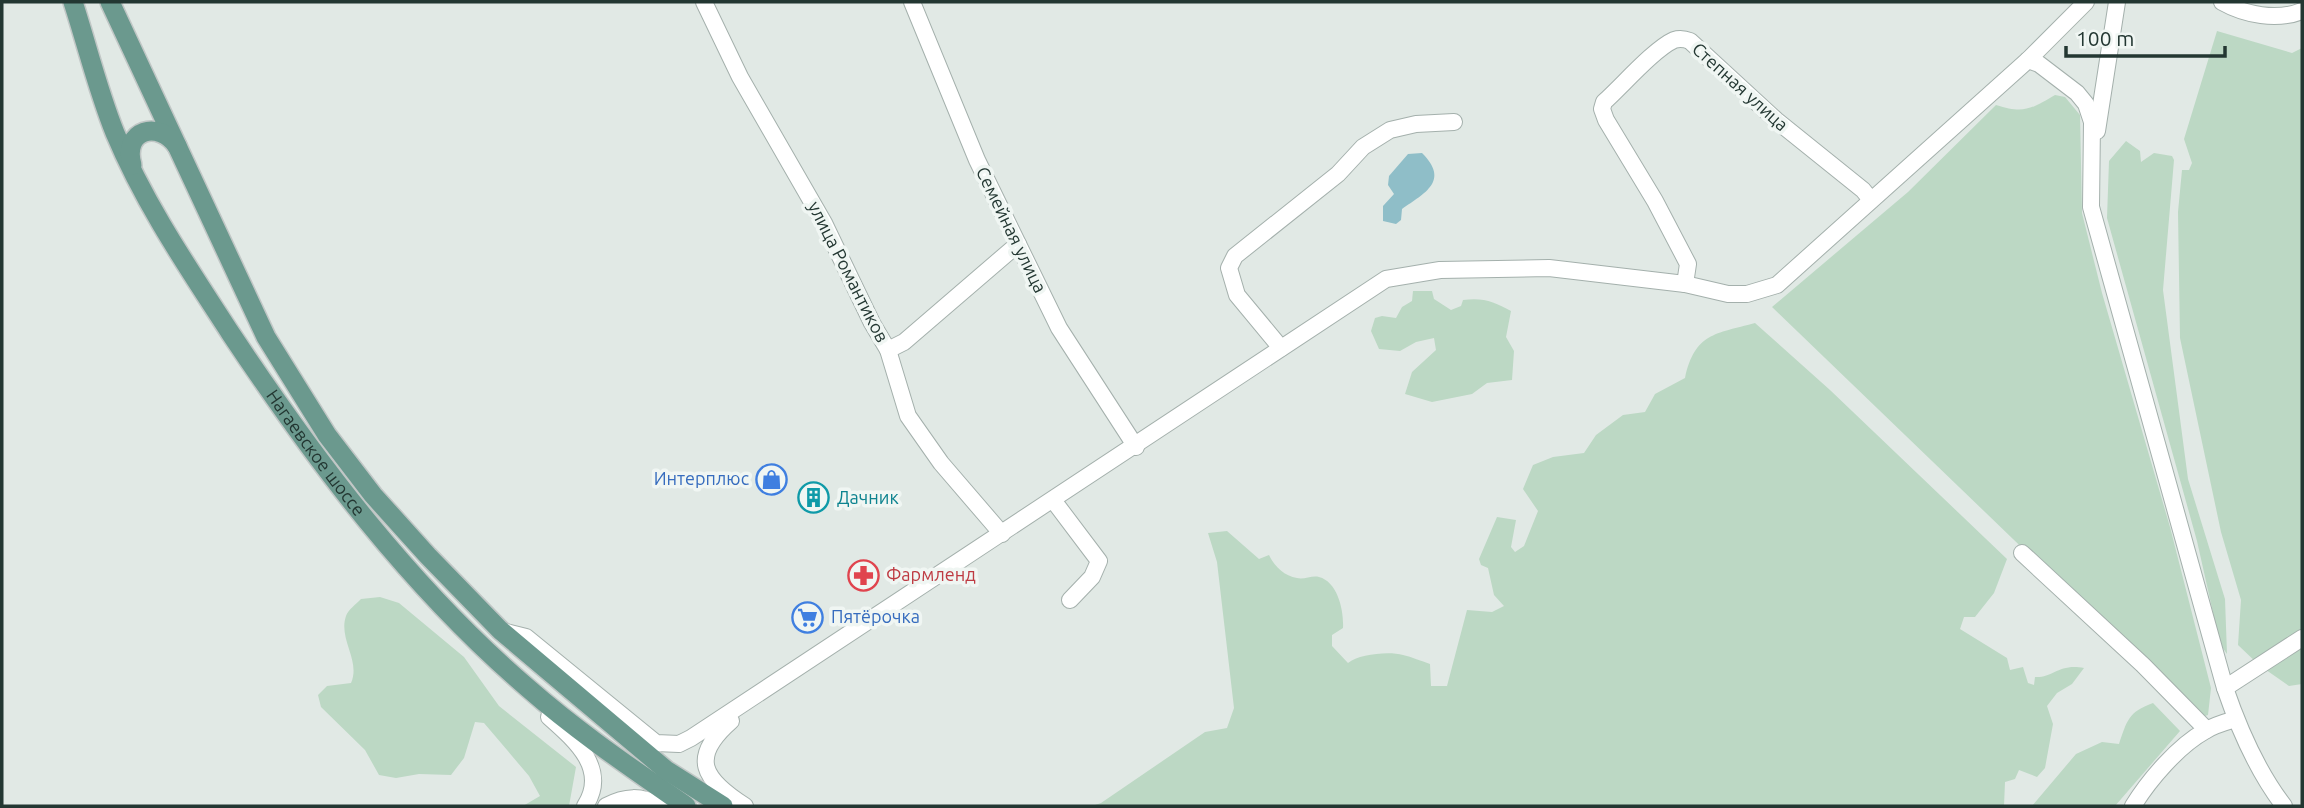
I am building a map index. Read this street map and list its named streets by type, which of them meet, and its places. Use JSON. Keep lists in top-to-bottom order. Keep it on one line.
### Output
{"streets":{"main road":["Нагаевское шоссе"],"street":["Степная улица","Семейная улица","улица Романтиков"]},"places":{"shop":["Интерплюс"],"building":["Дачник"],"pharmacy":["Фармленд"],"supermarket":["Пятёрочка"]},"scale_bar":"100 m"}
